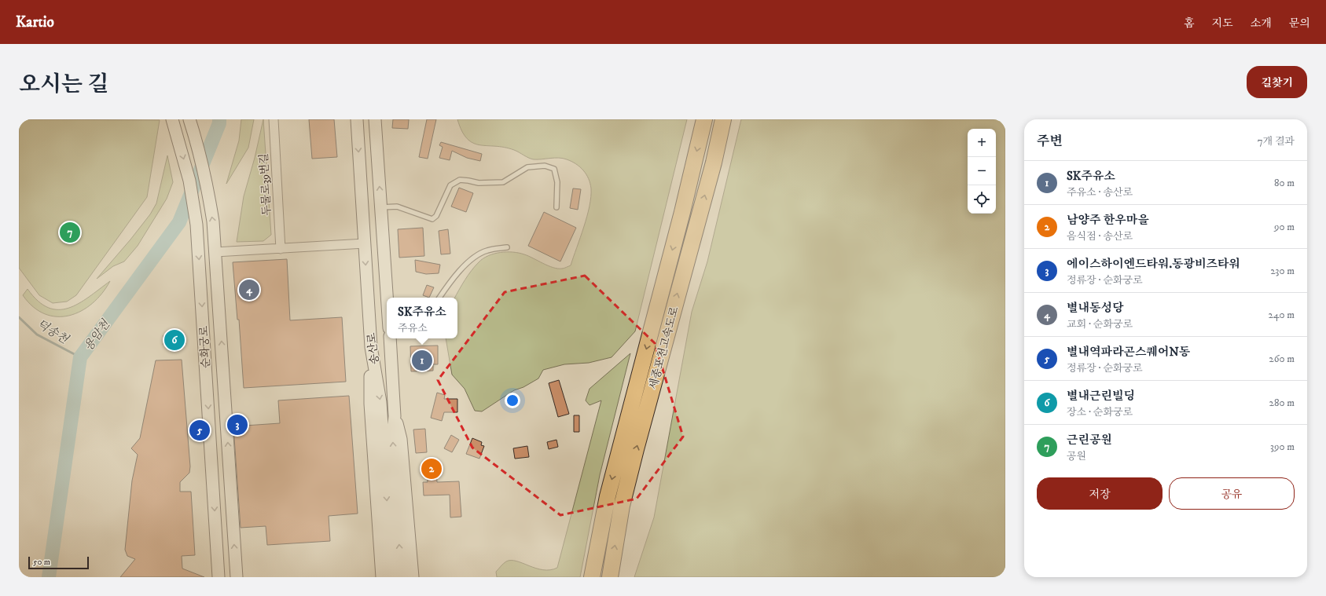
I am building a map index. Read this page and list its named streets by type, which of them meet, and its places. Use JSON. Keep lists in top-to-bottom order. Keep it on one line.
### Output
{"streets":{"highway":["세종포천고속도로"],"street":["두물로39번길","순화궁로","송산로"]},"water":["덕송천","용암천"],"scale_bar":"50 m","page":{"header":"Kartio","nav":["홈","지도","소개","문의"],"title":"오시는 길","buttons":["길찾기",["저장","공유"]],"heading":["주변","7개 결과"],"map_buttons":["+","−"],"list":[{"mark":"1","name":"SK주유소","note":"주유소 · 송산로","value":"80 m"},{"mark":"2","name":"남양주 한우마을","note":"음식점 · 송산로","value":"90 m"},{"mark":"3","name":"에이스하이엔드타워.동광비즈타워","note":"정류장 · 순화궁로","value":"230 m"},{"mark":"4","name":"별내동성당","note":"교회 · 순화궁로","value":"240 m"},{"mark":"5","name":"별내역파라곤스퀘어N동","note":"정류장 · 순화궁로","value":"260 m"},{"mark":"6","name":"별내근린빌딩","note":"장소 · 순화궁로","value":"280 m"},{"mark":"7","name":"근린공원","note":"공원","value":"390 m"}],"pins":["7","4","6","1","3","5","2"],"popup":["SK주유소","주유소"],"scale":"50 m"}}
